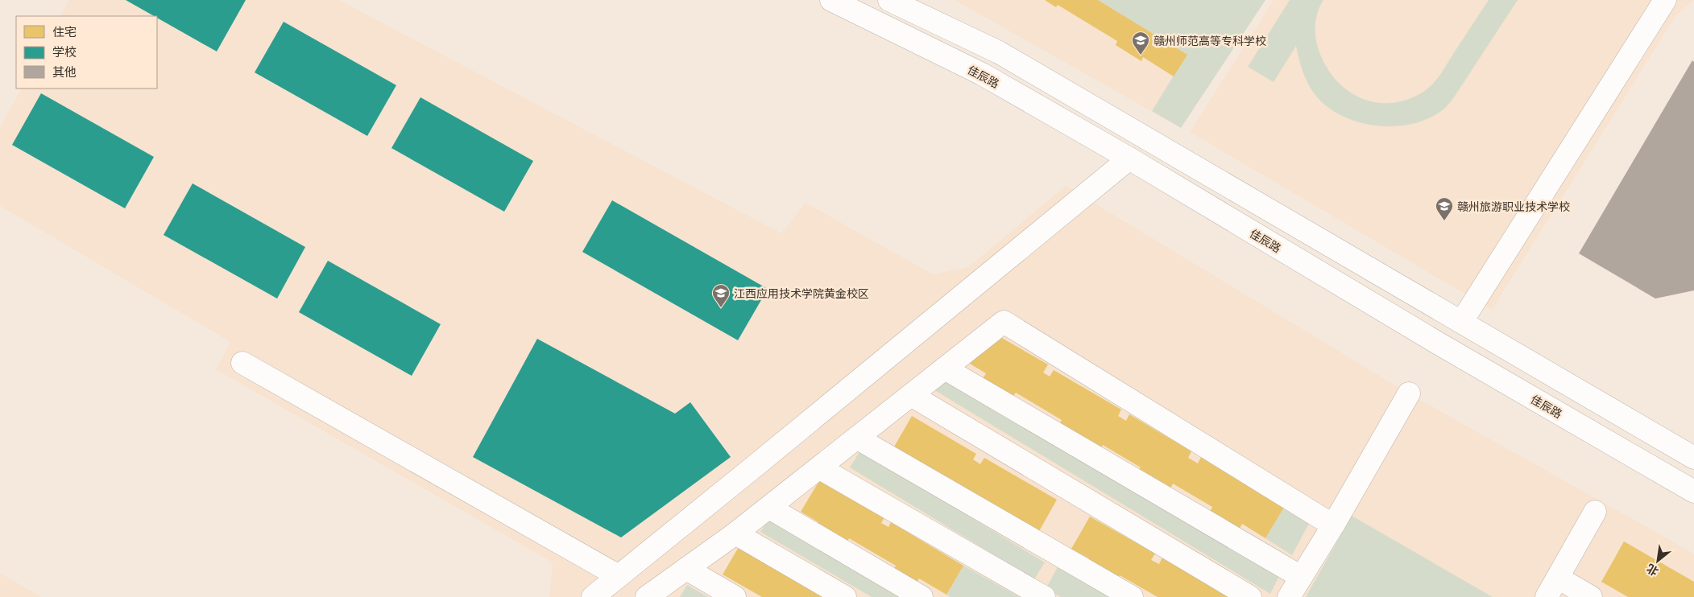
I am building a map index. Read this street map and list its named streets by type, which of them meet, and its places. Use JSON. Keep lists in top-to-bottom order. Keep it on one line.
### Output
{"streets":{"street":["佳辰路"]},"places":{"school or university":["赣州师范高等专科学校","赣州旅游职业技术学校","江西应用技术学院黄金校区"]},"legend":["住宅","学校","其他"],"north":"bottom left"}
